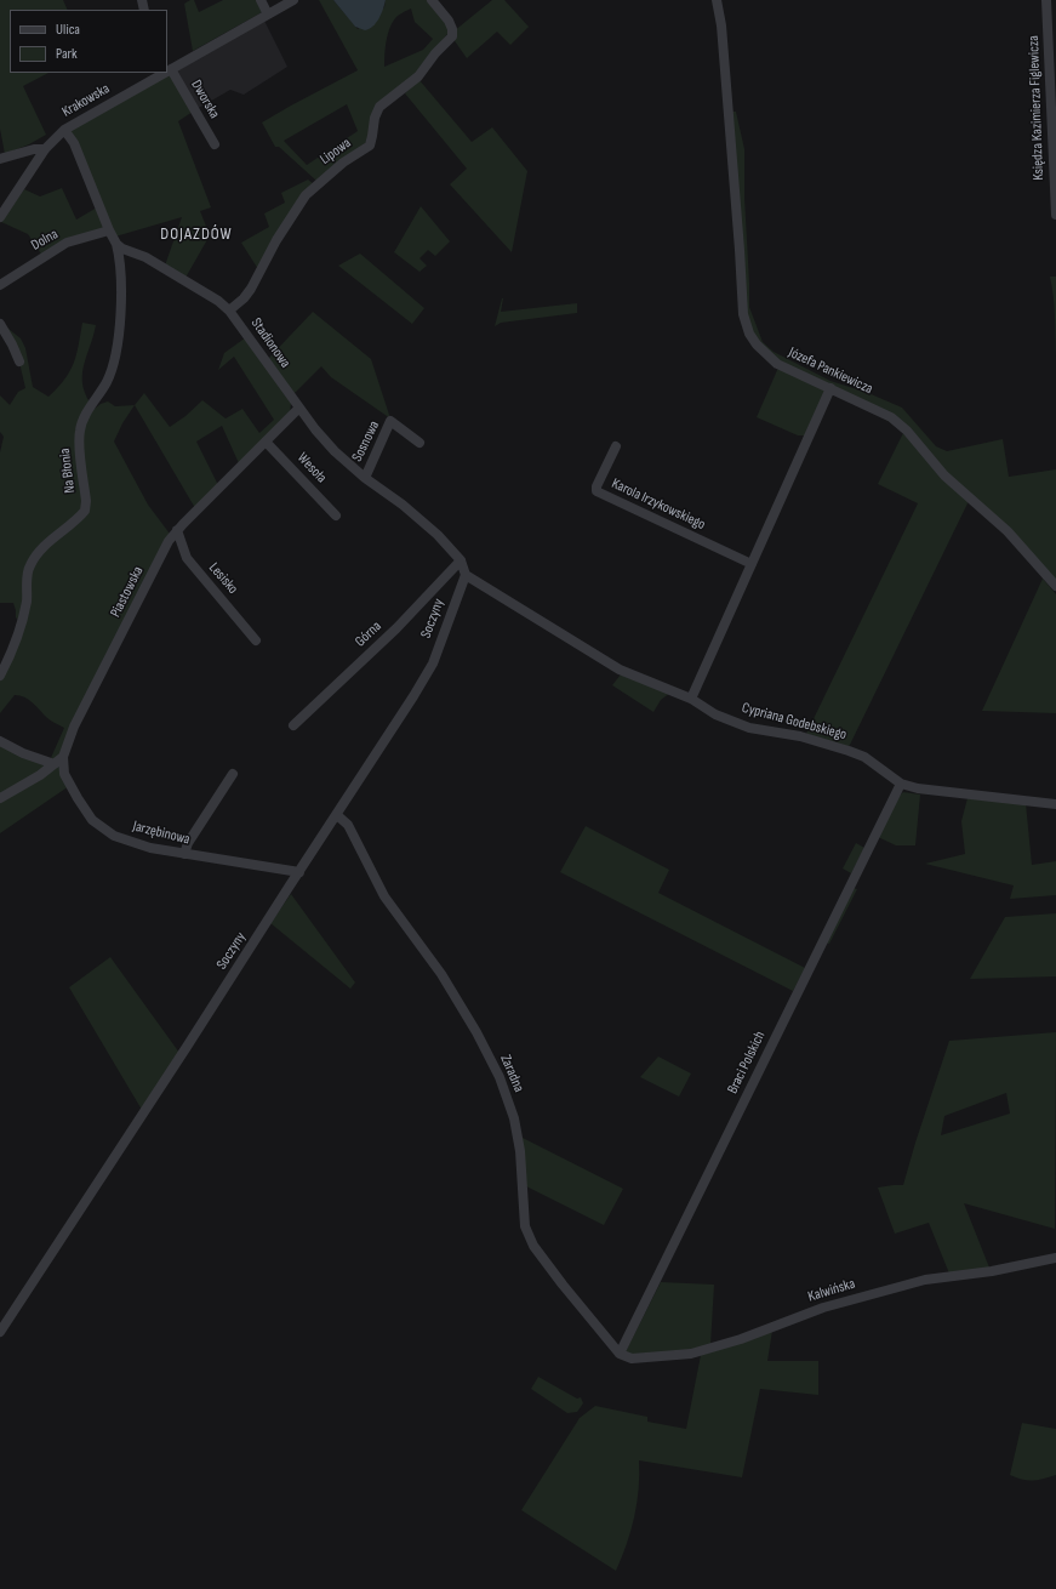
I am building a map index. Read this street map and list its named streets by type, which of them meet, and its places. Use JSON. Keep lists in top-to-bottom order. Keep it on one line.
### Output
{"streets":{"street":["Dworska","Krakowska","Księdza Kazimierza Figlewicza","Lipowa","Dolna","Stadionowa","Józefa Pankiewicza","Sosnowa","Wesoła","Na Błonia","Karola Irzykowskiego","Lesisko","Piastowska","Soczyny","Górna","Cypriana Godebskiego","Jarzębinowa","Braci Polskich","Zaradna","Kalwińska"]},"crossings":[["Lipowa","Stadionowa"],["Stadionowa","Sosnowa"],["Stadionowa","Na Błonia"],["Stadionowa","Piastowska"],["Stadionowa","Soczyny"],["Stadionowa","Górna"],["Stadionowa","Cypriana Godebskiego"],["Wesoła","Piastowska"],["Lesisko","Piastowska"],["Piastowska","Jarzębinowa"],["Soczyny","Cypriana Godebskiego"],["Soczyny","Jarzębinowa"],["Soczyny","Zaradna"],["Cypriana Godebskiego","Braci Polskich"],["Braci Polskich","Zaradna"],["Braci Polskich","Kalwińska"],["Zaradna","Kalwińska"]],"districts":["DOJAZDÓW"],"legend":["Ulica","Park"]}
